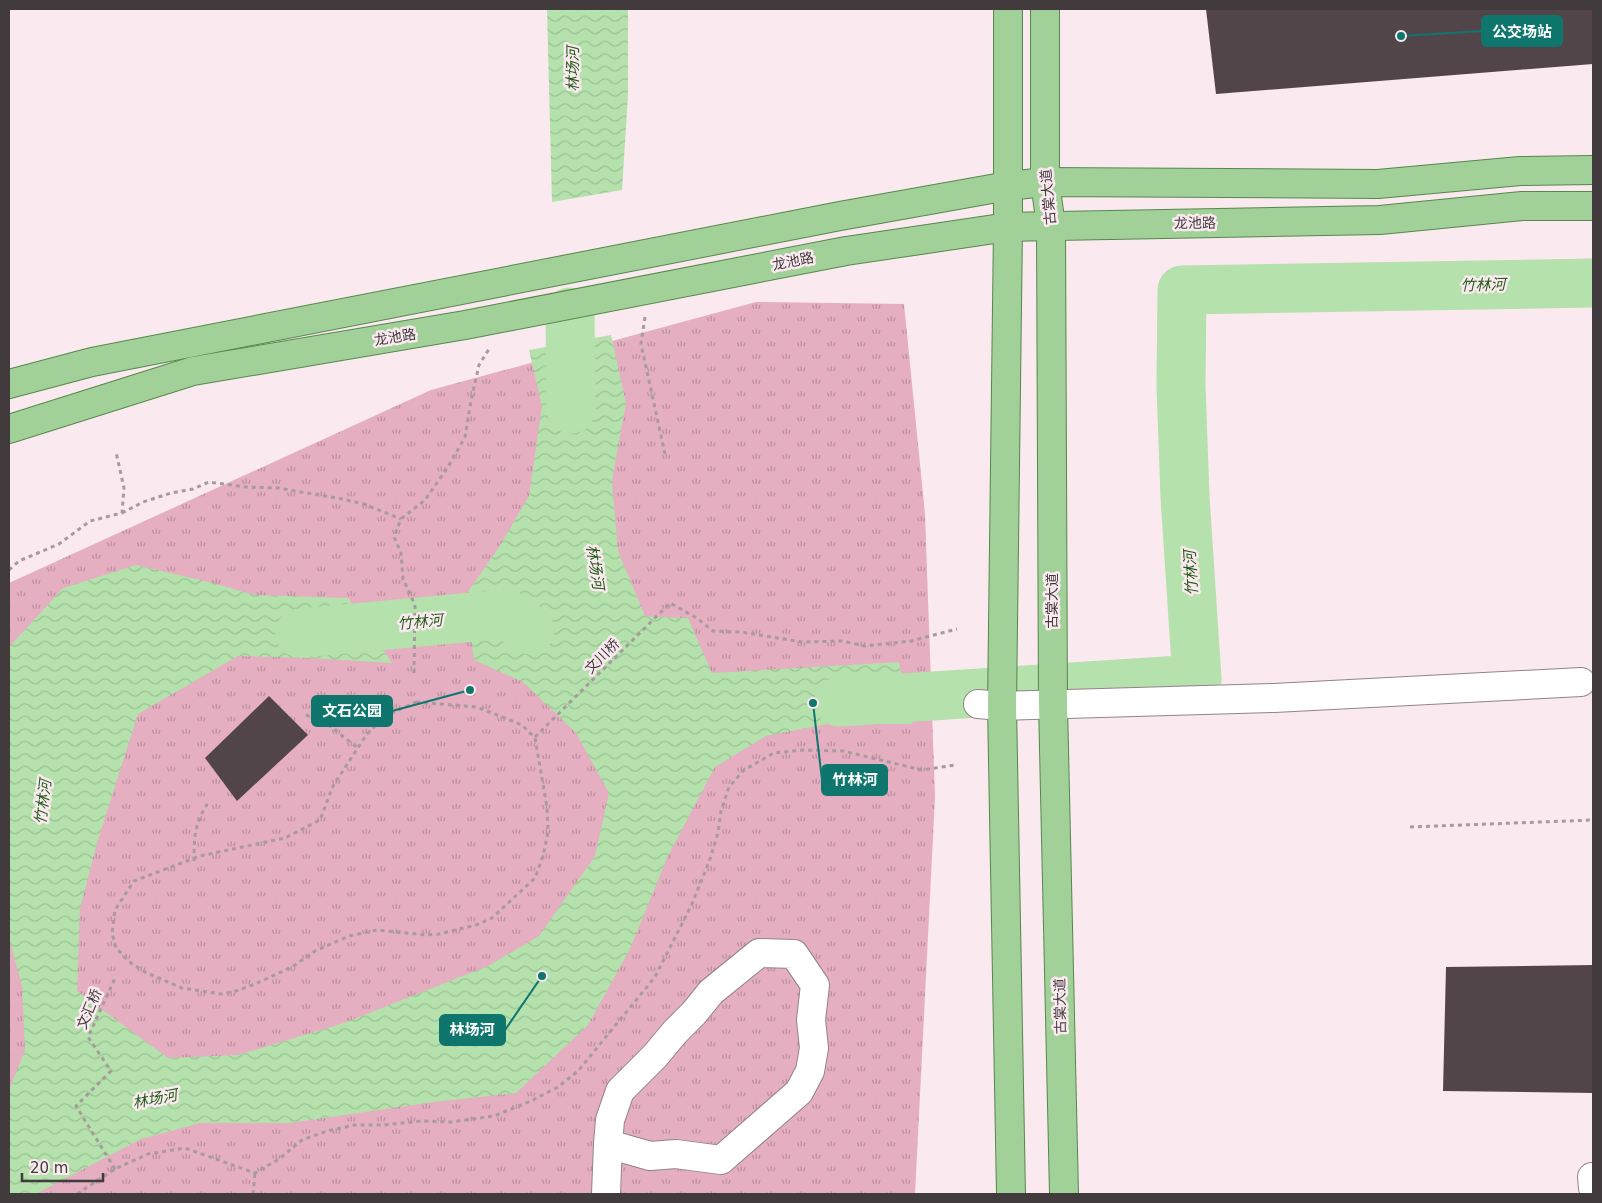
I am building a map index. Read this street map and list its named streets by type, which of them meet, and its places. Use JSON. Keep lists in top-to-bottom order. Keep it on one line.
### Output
{"streets":{"main road":["古棠大道","龙池路"],"path":["文川桥","文汇桥"]},"crossings":[["古棠大道","龙池路"]],"water":["林场河","竹林河"],"places":["公交场站","文石公园","竹林河","林场河"],"scale_bar":"20 m"}
